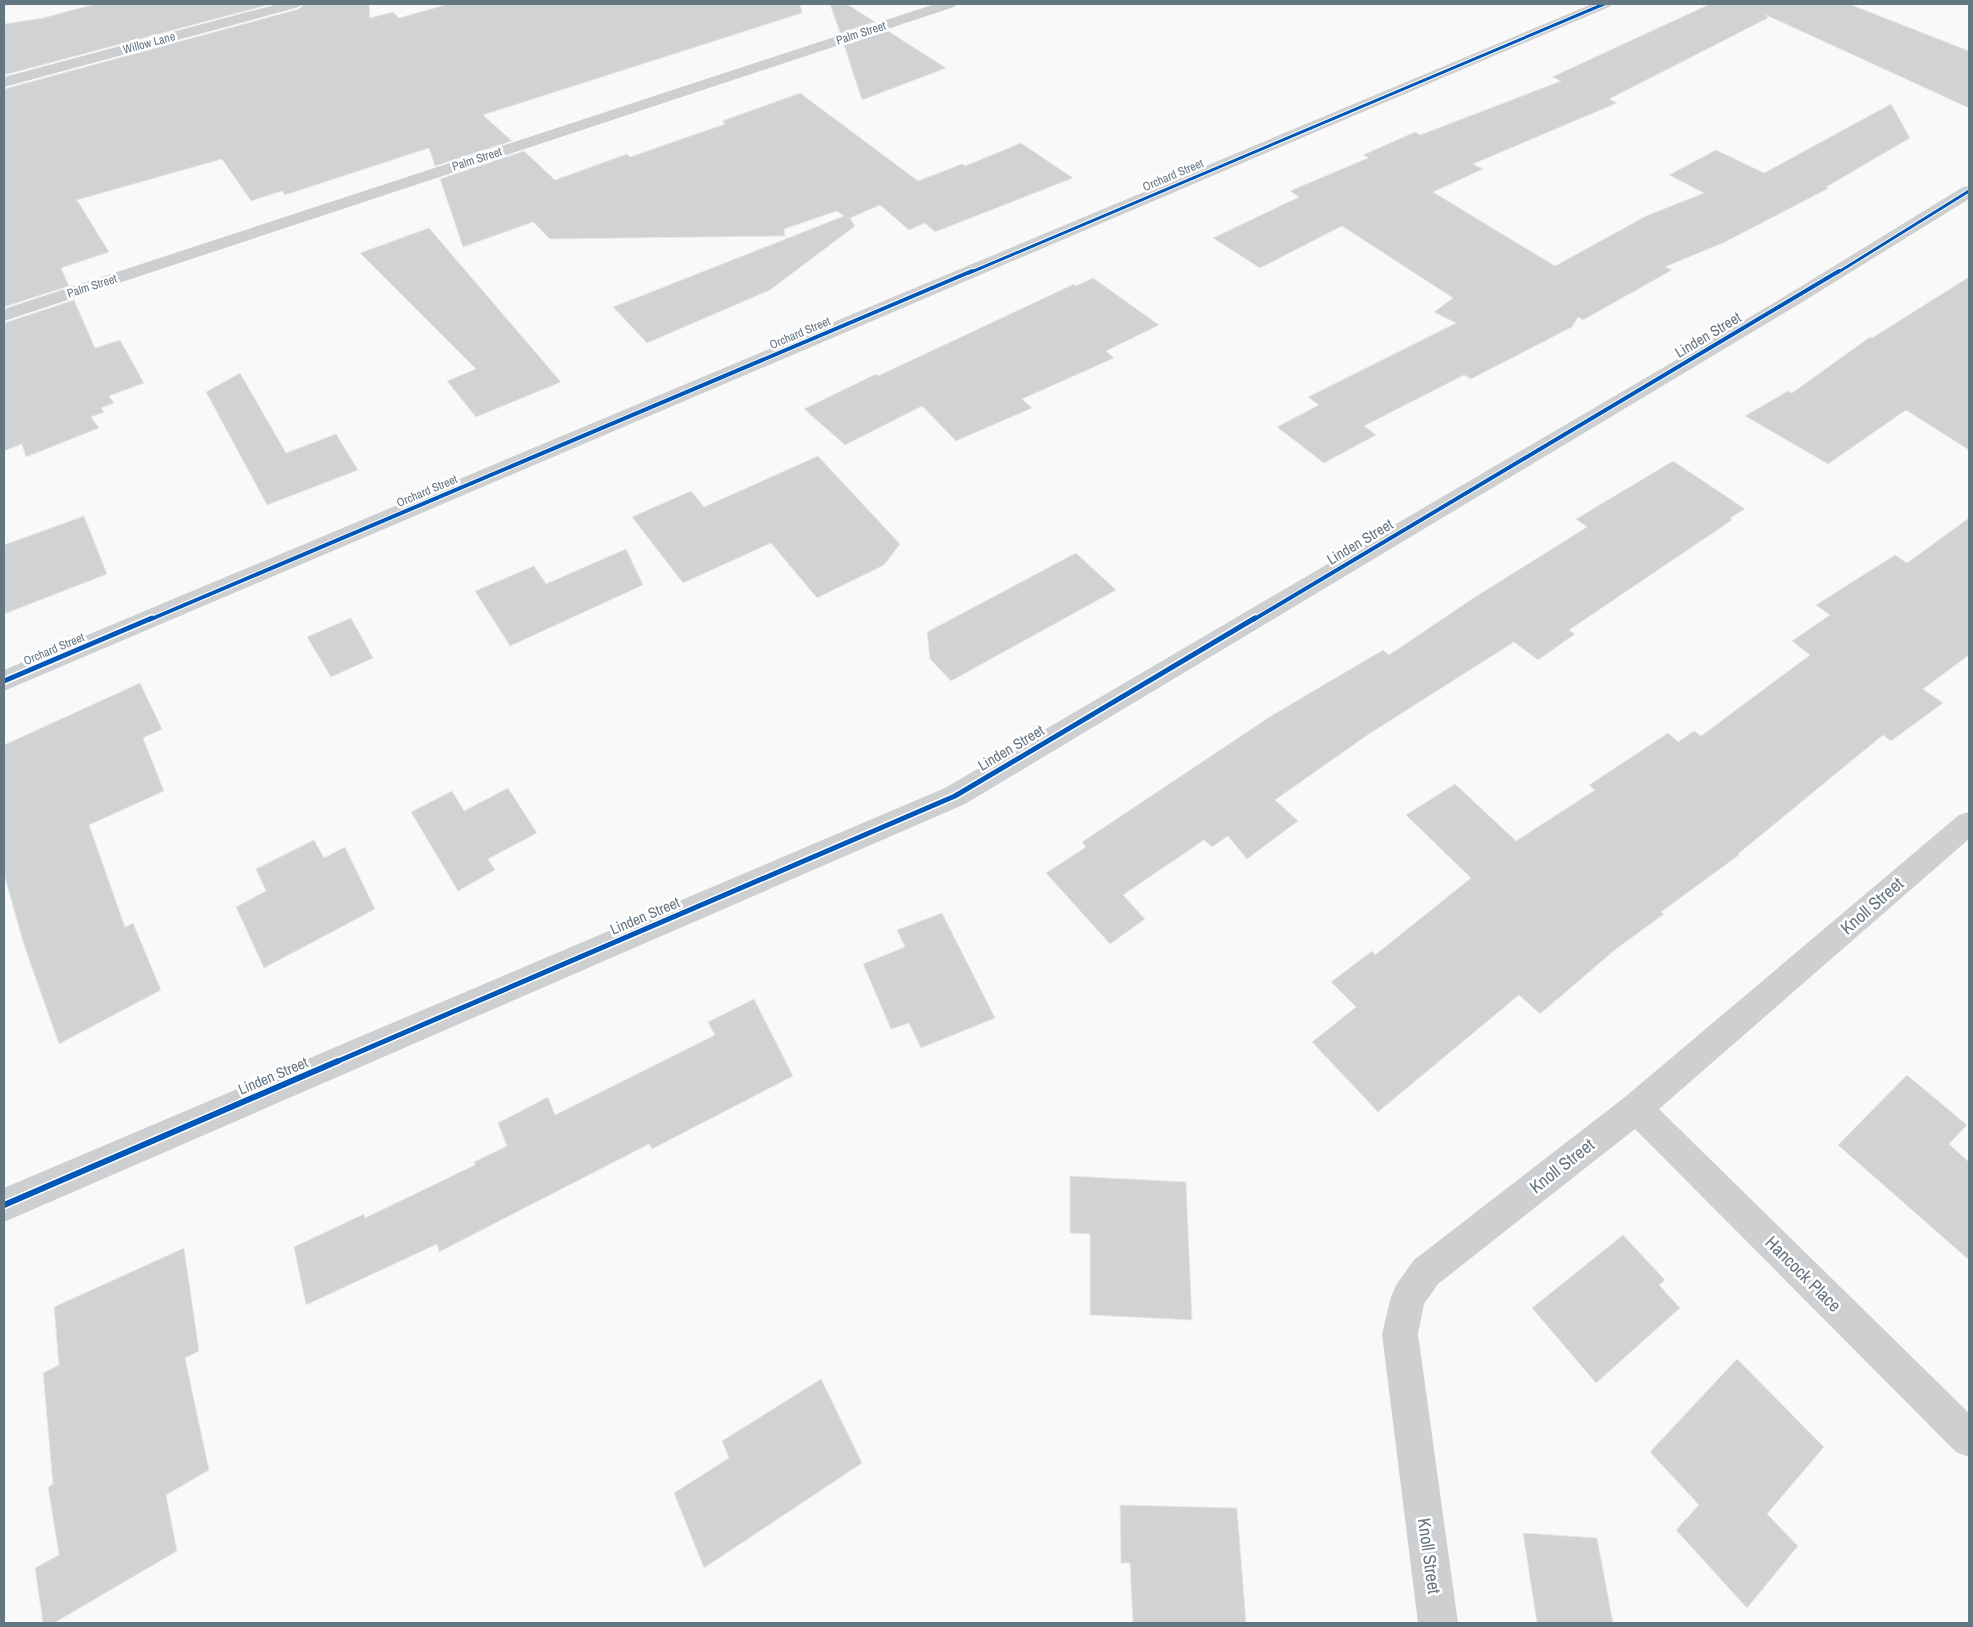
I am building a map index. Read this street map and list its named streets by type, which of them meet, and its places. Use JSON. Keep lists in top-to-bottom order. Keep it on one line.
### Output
{"streets":{"street":["Palm Street","Willow Lane","Orchard Street","Linden Street","Knoll Street","Hancock Place"]},"crossings":[["Knoll Street","Hancock Place"]]}
